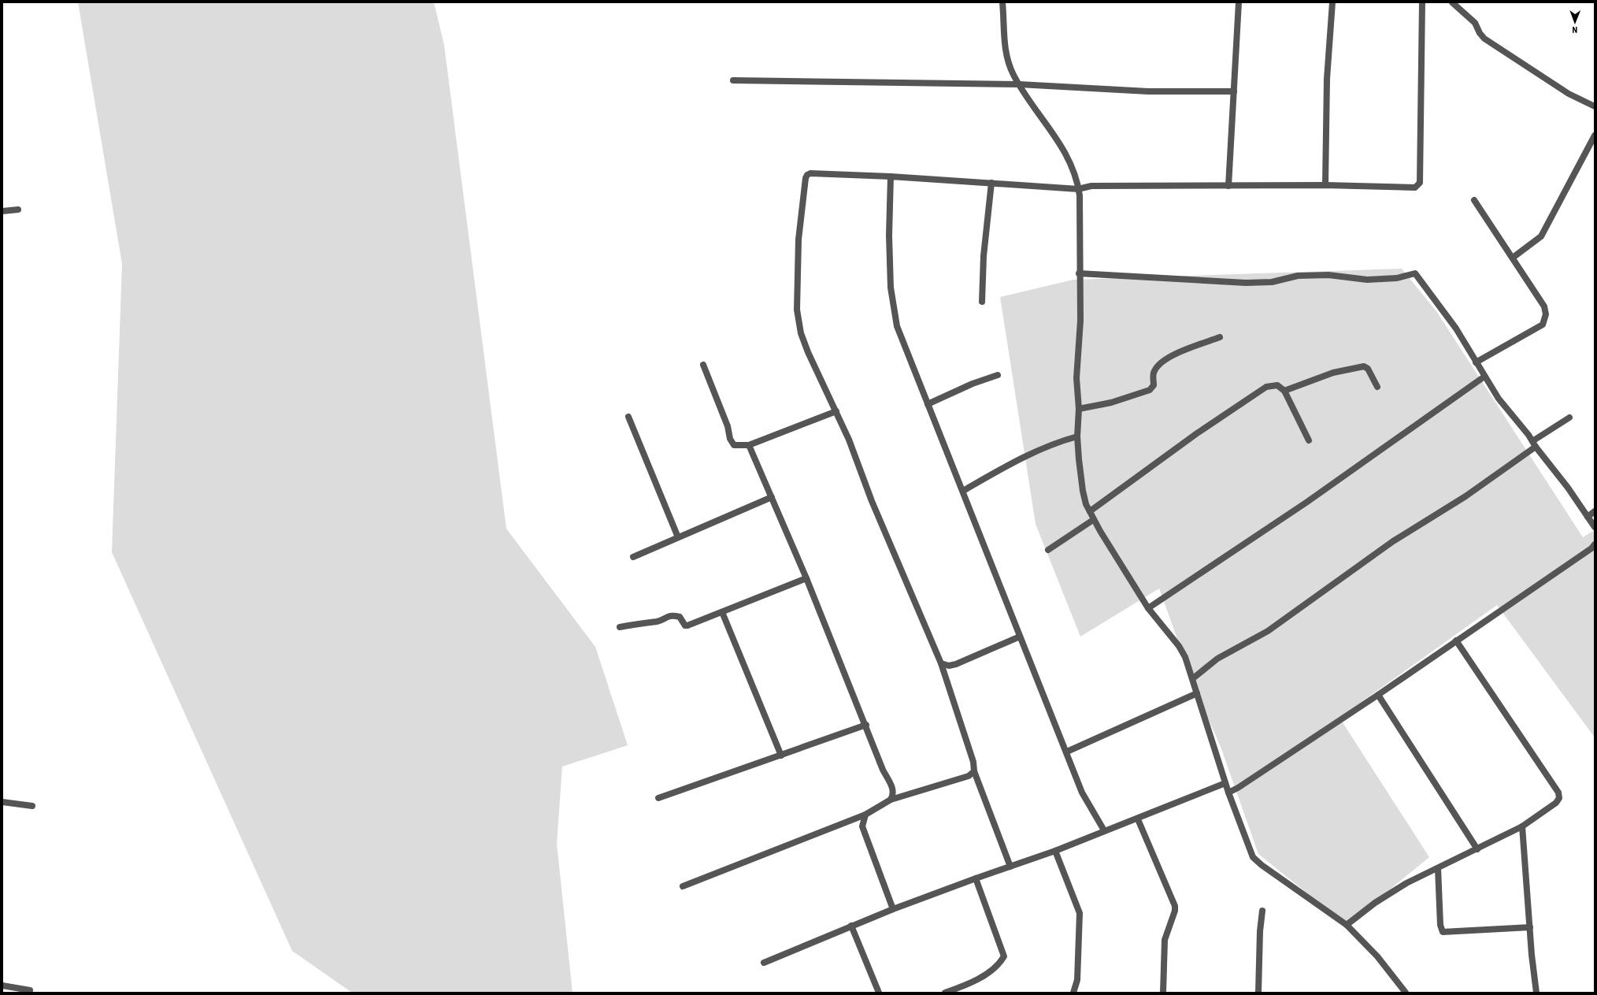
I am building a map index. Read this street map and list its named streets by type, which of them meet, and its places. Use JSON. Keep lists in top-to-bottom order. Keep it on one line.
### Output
{"north":"bottom"}
